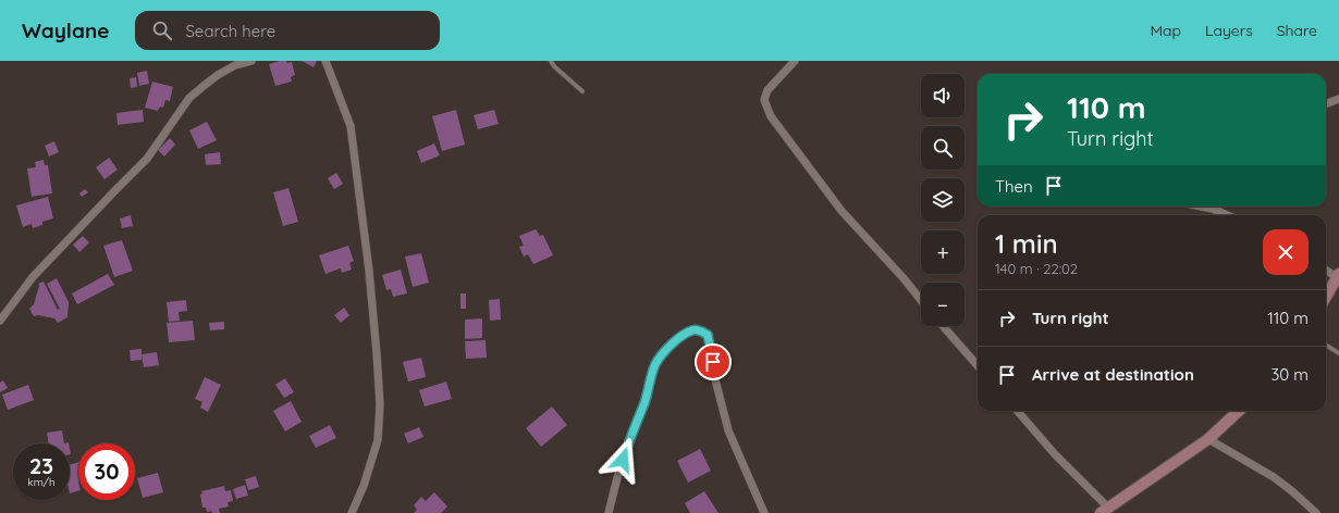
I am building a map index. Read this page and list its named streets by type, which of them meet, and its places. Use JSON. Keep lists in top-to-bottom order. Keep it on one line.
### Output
{"page":{"header":"Waylane","search":"Search here","nav":["Map","Layers","Share"],"map_buttons":["+","−"],"turn":["110 m","Turn right"],"then":"Then","heading":["1 min","140 m · 22:02"],"list":[{"name":"Turn right","value":"110 m"},{"name":"Arrive at destination","value":"30 m"}],"speed":"23 km/h","limit":"30"}}
